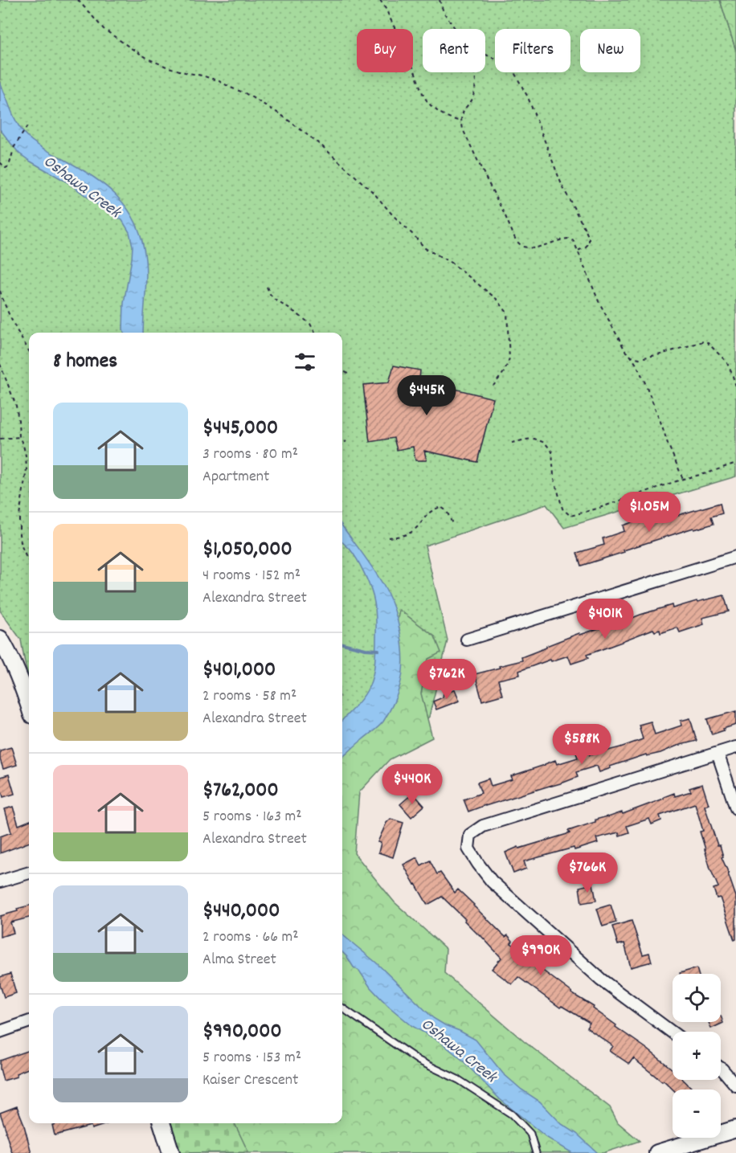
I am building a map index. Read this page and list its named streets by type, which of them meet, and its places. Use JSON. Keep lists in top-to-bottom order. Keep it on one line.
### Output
{"water":["Oshawa Creek"],"page":{"chip":["Buy","Rent","Filters","New"],"heading":"8 homes","price":["$445K","$1.05M","$401K","$762K","$588K","$440K","$766K","$990K"],"list":[{"name":"$445,000","note":"3 rooms · 80 m² · Apartment"},{"name":"$1,050,000","note":"4 rooms · 152 m² · Alexandra Street"},{"name":"$401,000","note":"2 rooms · 58 m² · Alexandra Street"},{"name":"$762,000","note":"5 rooms · 163 m² · Alexandra Street"},{"name":"$440,000","note":"2 rooms · 66 m² · Alma Street"},{"name":"$990,000","note":"5 rooms · 153 m² · Kaiser Crescent"}],"map_buttons":["+","−"]}}
